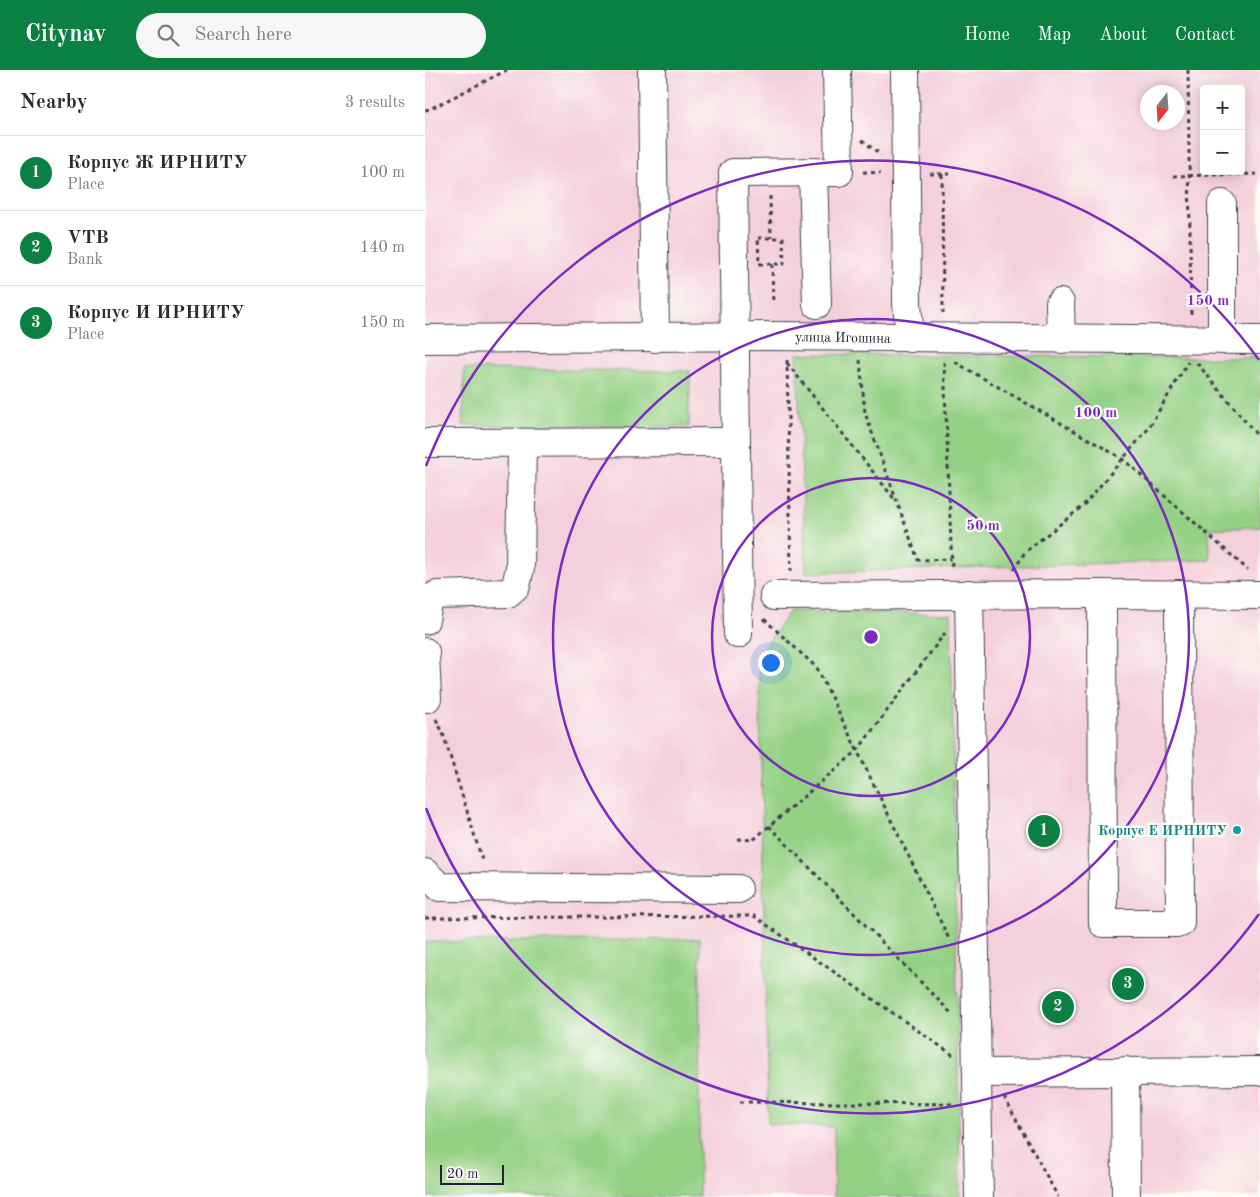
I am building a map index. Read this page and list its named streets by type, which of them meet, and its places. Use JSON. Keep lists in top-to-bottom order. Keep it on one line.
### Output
{"streets":{"street":["улица Игошина"]},"places":["Корпус Е ИРНИТУ"],"scale_bar":"20 m","north":"bottom","page":{"header":"Citynav","search":"Search here","nav":["Home","Map","About","Contact"],"heading":["Nearby","3 results"],"map_buttons":["+","−"],"list":[{"mark":"1","name":"Корпус Ж ИРНИТУ","note":"Place","value":"100 m"},{"mark":"2","name":"VTB","note":"Bank","value":"140 m"},{"mark":"3","name":"Корпус И ИРНИТУ","note":"Place","value":"150 m"}],"pins":["1","3","2"],"scale":"20 m"},"rings":["150 m","100 m","50 m"]}
